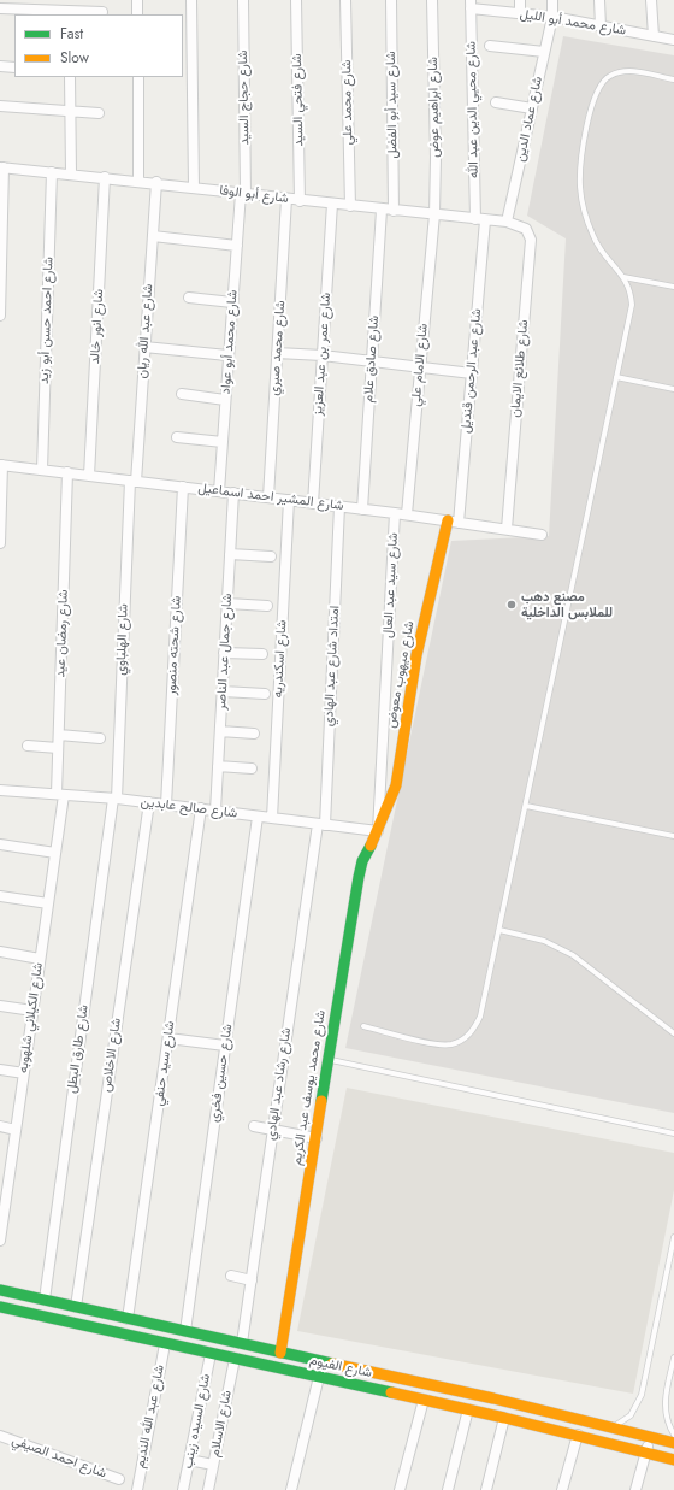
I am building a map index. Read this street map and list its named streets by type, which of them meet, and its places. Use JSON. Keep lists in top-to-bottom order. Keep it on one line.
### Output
{"streets":{"street":["شارع محمد أبو الليل","شارع حجاج السيد","شارع فتحي السيد","شارع محمد علي","شارع سيد أبو الفضل","شارع ابراهيم عوض","شارع محيي الدين عبد الله","شارع عماد الدين","شارع أبو الوفا","شارع احمد حسن أبو زيد","شارع انور خالد","شارع عبد الله ريان","شارع محمد أبو عواد","شارع محمد صبري","شارع عمر بن عبد العزيز","شارع صادق علام","شارع الامام علي","شارع طلائع الايمان","شارع عبد الرحمن قنديل","شارع المشير احمد اسماعيل","شارع سيد عبد العال","شارع رمضان عيد","شارع الهلباوي","شارع شحته منصور","شارع جمال عبد الناصر","شارع اسكندريه","امتداد شارع عبد الهادي","شارع ميهوب معوض","شارع صالح عابدين","شارع الكيلاني شلهوبه","شارع طارق البطل","شارع الاخلاص","شارع سيد حنفي","شارع حسين فخري","شارع رشاد عبد الهادي","شارع محمد يوسف عبد الكريم","شارع الفيوم","شارع عبد الله النديم","شارع السيده زينب","شارع الاسلام","شارع احمد الصيفي"]},"crossings":[["شارع محمد أبو الليل","شارع محيي الدين عبد الله"],["شارع محمد أبو الليل","شارع عماد الدين"],["شارع حجاج السيد","شارع أبو الوفا"],["شارع حجاج السيد","شارع محمد أبو عواد"],["شارع فتحي السيد","شارع أبو الوفا"],["شارع محمد علي","شارع أبو الوفا"],["شارع سيد أبو الفضل","شارع أبو الوفا"],["شارع ابراهيم عوض","شارع أبو الوفا"],["شارع ابراهيم عوض","شارع الامام علي"],["شارع محيي الدين عبد الله","شارع أبو الوفا"],["شارع محيي الدين عبد الله","شارع عبد الرحمن قنديل"],["شارع عماد الدين","شارع أبو الوفا"],["شارع عماد الدين","شارع طلائع الايمان"],["شارع أبو الوفا","شارع احمد حسن أبو زيد"],["شارع أبو الوفا","شارع انور خالد"],["شارع أبو الوفا","شارع عبد الله ريان"],["شارع أبو الوفا","شارع محمد أبو عواد"],["شارع أبو الوفا","شارع محمد صبري"],["شارع أبو الوفا","شارع عمر بن عبد العزيز"],["شارع أبو الوفا","شارع صادق علام"],["شارع أبو الوفا","شارع الامام علي"],["شارع أبو الوفا","شارع طلائع الايمان"],["شارع أبو الوفا","شارع عبد الرحمن قنديل"],["شارع احمد حسن أبو زيد","شارع المشير احمد اسماعيل"],["شارع انور خالد","شارع المشير احمد اسماعيل"],["شارع عبد الله ريان","شارع المشير احمد اسماعيل"],["شارع عبد الله ريان","شارع الهلباوي"],["شارع محمد أبو عواد","شارع المشير احمد اسماعيل"],["شارع محمد صبري","شارع المشير احمد اسماعيل"],["شارع عمر بن عبد العزيز","شارع المشير احمد اسماعيل"],["شارع صادق علام","شارع المشير احمد اسماعيل"],["شارع الامام علي","شارع المشير احمد اسماعيل"],["شارع طلائع الايمان","شارع المشير احمد اسماعيل"],["شارع عبد الرحمن قنديل","شارع المشير احمد اسماعيل"],["شارع عبد الرحمن قنديل","شارع ميهوب معوض"],["شارع المشير احمد اسماعيل","شارع سيد عبد العال"],["شارع المشير احمد اسماعيل","شارع رمضان عيد"],["شارع المشير احمد اسماعيل","شارع الهلباوي"],["شارع المشير احمد اسماعيل","شارع شحته منصور"],["شارع المشير احمد اسماعيل","شارع جمال عبد الناصر"],["شارع المشير احمد اسماعيل","شارع اسكندريه"],["شارع المشير احمد اسماعيل","امتداد شارع عبد الهادي"],["شارع المشير احمد اسماعيل","شارع ميهوب معوض"],["شارع سيد عبد العال","شارع ميهوب معوض"],["شارع سيد عبد العال","شارع صالح عابدين"],["شارع سيد عبد العال","شارع محمد يوسف عبد الكريم"],["شارع رمضان عيد","شارع صالح عابدين"],["شارع رمضان عيد","شارع الكيلاني شلهوبه"],["شارع الهلباوي","شارع صالح عابدين"],["شارع الهلباوي","شارع طارق البطل"],["شارع شحته منصور","شارع صالح عابدين"],["شارع جمال عبد الناصر","شارع صالح عابدين"],["شارع اسكندريه","شارع صالح عابدين"],["امتداد شارع عبد الهادي","شارع صالح عابدين"],["امتداد شارع عبد الهادي","شارع رشاد عبد الهادي"],["شارع ميهوب معوض","شارع صالح عابدين"],["شارع ميهوب معوض","شارع محمد يوسف عبد الكريم"],["شارع صالح عابدين","شارع الكيلاني شلهوبه"],["شارع صالح عابدين","شارع طارق البطل"],["شارع صالح عابدين","شارع الاخلاص"],["شارع صالح عابدين","شارع سيد حنفي"],["شارع صالح عابدين","شارع حسين فخري"],["شارع صالح عابدين","شارع رشاد عبد الهادي"],["شارع صالح عابدين","شارع محمد يوسف عبد الكريم"],["شارع طارق البطل","شارع الفيوم"],["شارع الاخلاص","شارع الفيوم"],["شارع سيد حنفي","شارع الفيوم"],["شارع حسين فخري","شارع الفيوم"],["شارع رشاد عبد الهادي","شارع الفيوم"],["شارع محمد يوسف عبد الكريم","شارع الفيوم"],["شارع الفيوم","شارع عبد الله النديم"],["شارع الفيوم","شارع السيده زينب"],["شارع الفيوم","شارع الاسلام"]],"places":["مصنع دهب للملابس الداخلية"],"legend":["Fast","Slow"]}
